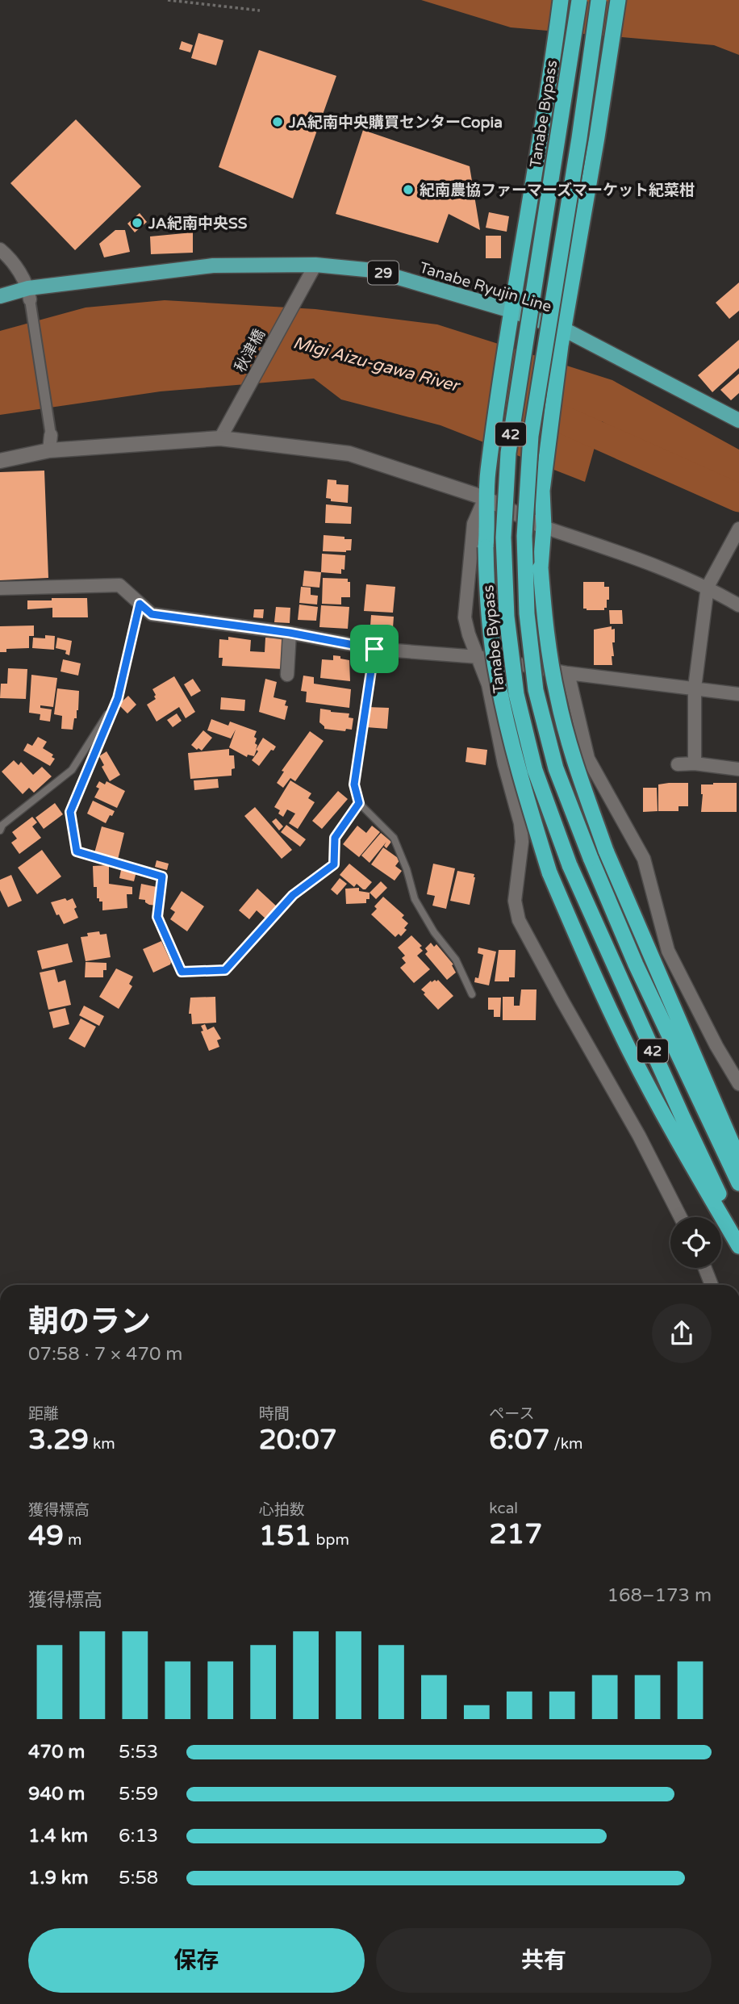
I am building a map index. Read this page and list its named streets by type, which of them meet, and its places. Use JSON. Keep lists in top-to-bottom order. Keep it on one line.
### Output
{"streets":{"highway":["Tanabe Bypass","42"],"main road":["29","Tanabe Ryujin Line"],"street":["秋津橋"]},"crossings":[["Tanabe Ryujin Line","秋津橋"]],"water":["Migi Aizu-gawa River"],"places":["JA紀南中央購買センターCopia","紀南農協ファーマーズマーケット紀菜柑","JA紀南中央SS"],"page":{"heading":["朝のラン","07:58 · 7 × 470 m"],"stats":[["距離","3.29 km"],["時間","20:07"],["ペース","6:07 /km"],["獲得標高","49 m"],["心拍数","151 bpm"],["kcal","217"]],"chart":["獲得標高","168–173 m"],"list":[{"name":"470 m","note":"5:53"},{"name":"940 m","note":"5:59"},{"name":"1.4 km","note":"6:13"},{"name":"1.9 km","note":"5:58"}],"buttons":["保存","共有"]}}
